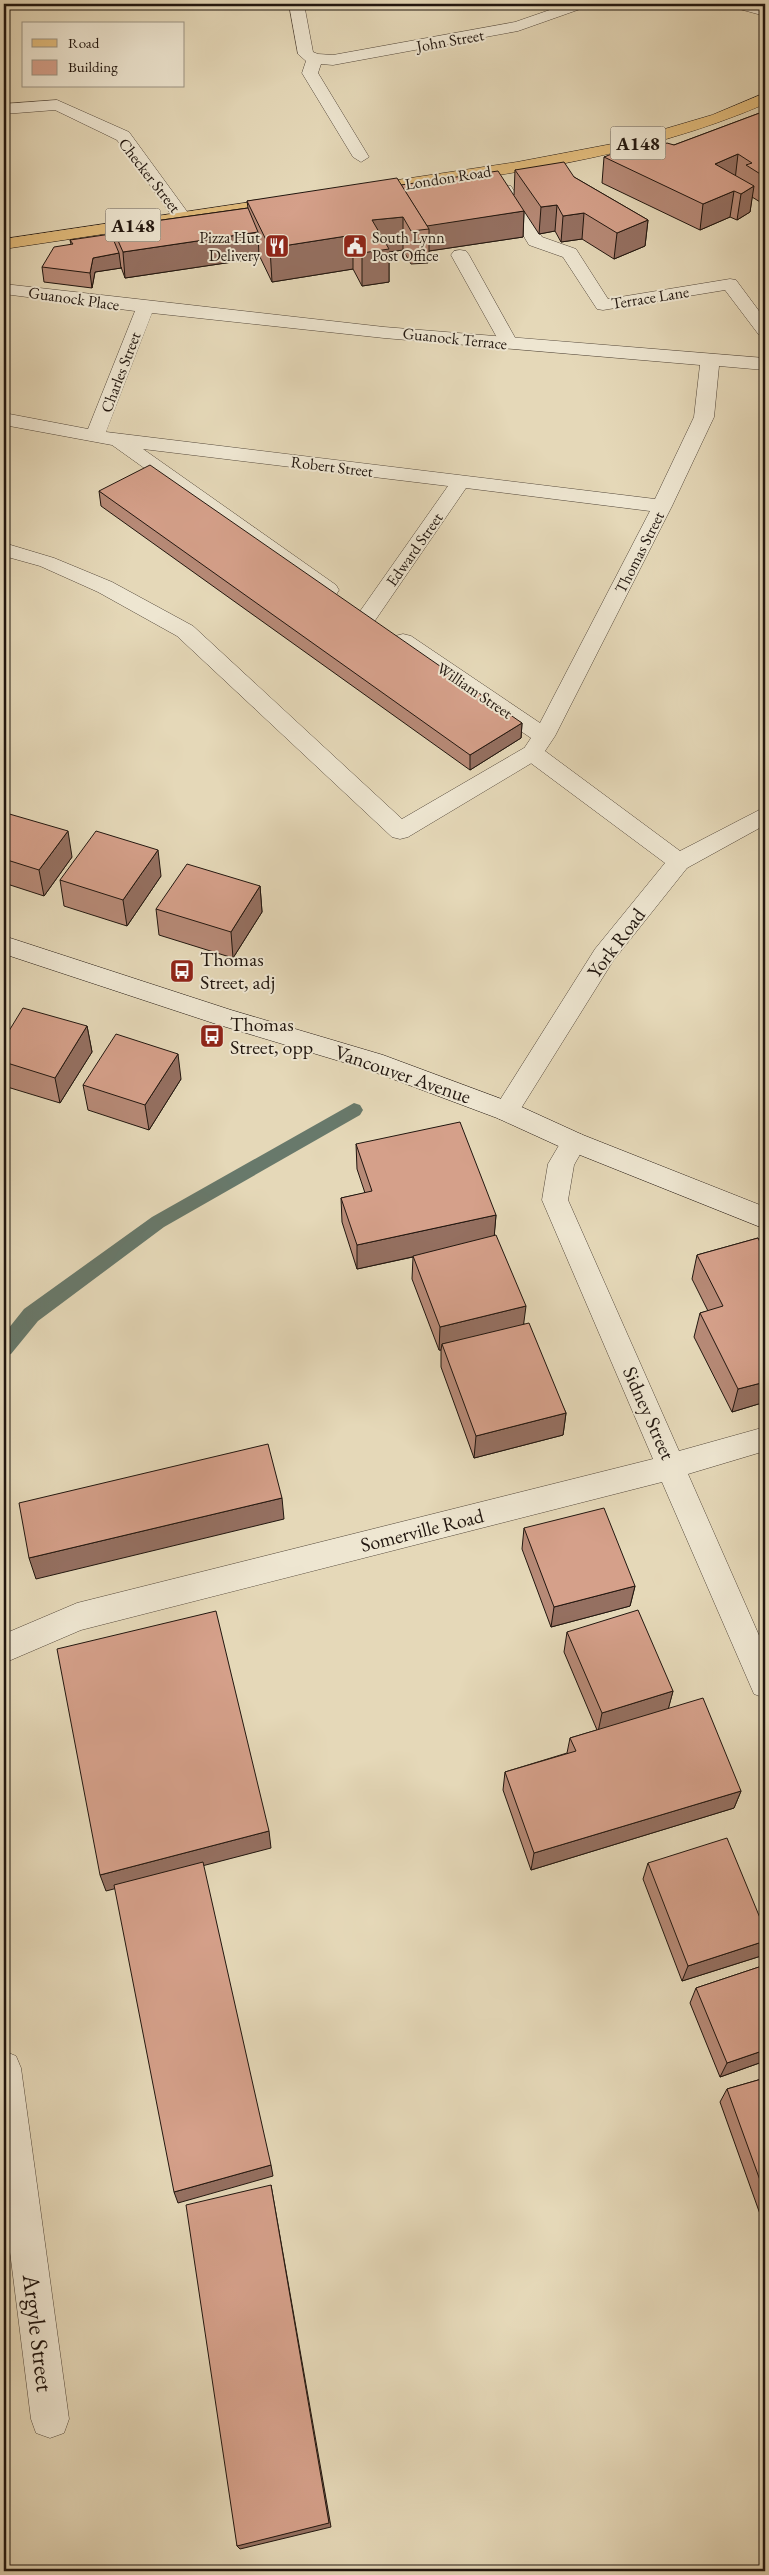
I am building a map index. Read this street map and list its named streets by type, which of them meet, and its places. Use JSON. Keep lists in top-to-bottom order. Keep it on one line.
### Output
{"streets":{"main road":["A148","London Road"],"street":["John Street","Checker Street","Terrace Lane","Guanock Place","Guanock Terrace","Charles Street","Robert Street","Edward Street","Thomas Street","William Street","York Road","Vancouver Avenue","Sidney Street","Somerville Road","Argyle Street"]},"crossings":[["A148","Checker Street"],["London Road","Terrace Lane"],["Guanock Place","Guanock Terrace"],["Guanock Place","Charles Street"],["Guanock Terrace","Charles Street"],["Guanock Terrace","Thomas Street"],["Charles Street","Robert Street"],["Robert Street","Edward Street"],["Robert Street","Thomas Street"],["Robert Street","William Street"],["Edward Street","William Street"],["Thomas Street","William Street"],["William Street","York Road"],["York Road","Vancouver Avenue"],["Vancouver Avenue","Sidney Street"],["Sidney Street","Somerville Road"]],"places":{"restaurant":["Pizza Hut Delivery"],"public building":["South Lynn Post Office"],"bus stop":["Thomas Street, adj","Thomas Street, opp"]},"legend":["Road","Building"]}
